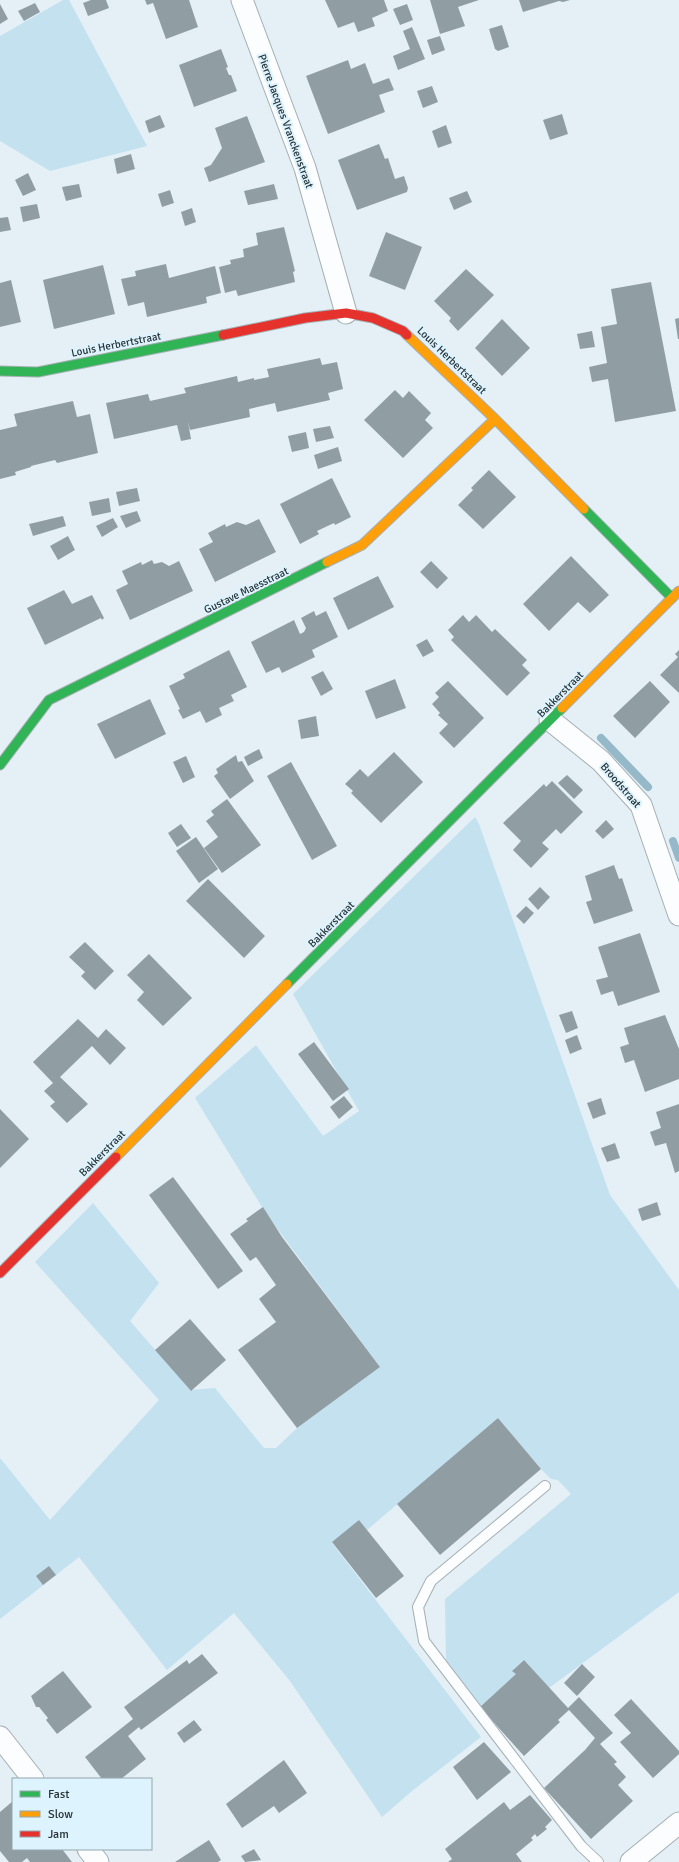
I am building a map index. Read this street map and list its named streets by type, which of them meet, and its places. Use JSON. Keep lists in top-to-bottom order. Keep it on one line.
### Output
{"streets":{"street":["Pierre Jacques Vranckenstraat","Louis Herbertstraat","Gustave Maesstraat","Bakkerstraat","Broodstraat"]},"crossings":[["Pierre Jacques Vranckenstraat","Louis Herbertstraat"],["Louis Herbertstraat","Gustave Maesstraat"],["Louis Herbertstraat","Bakkerstraat"],["Bakkerstraat","Broodstraat"]],"legend":["Fast","Slow","Jam"]}
